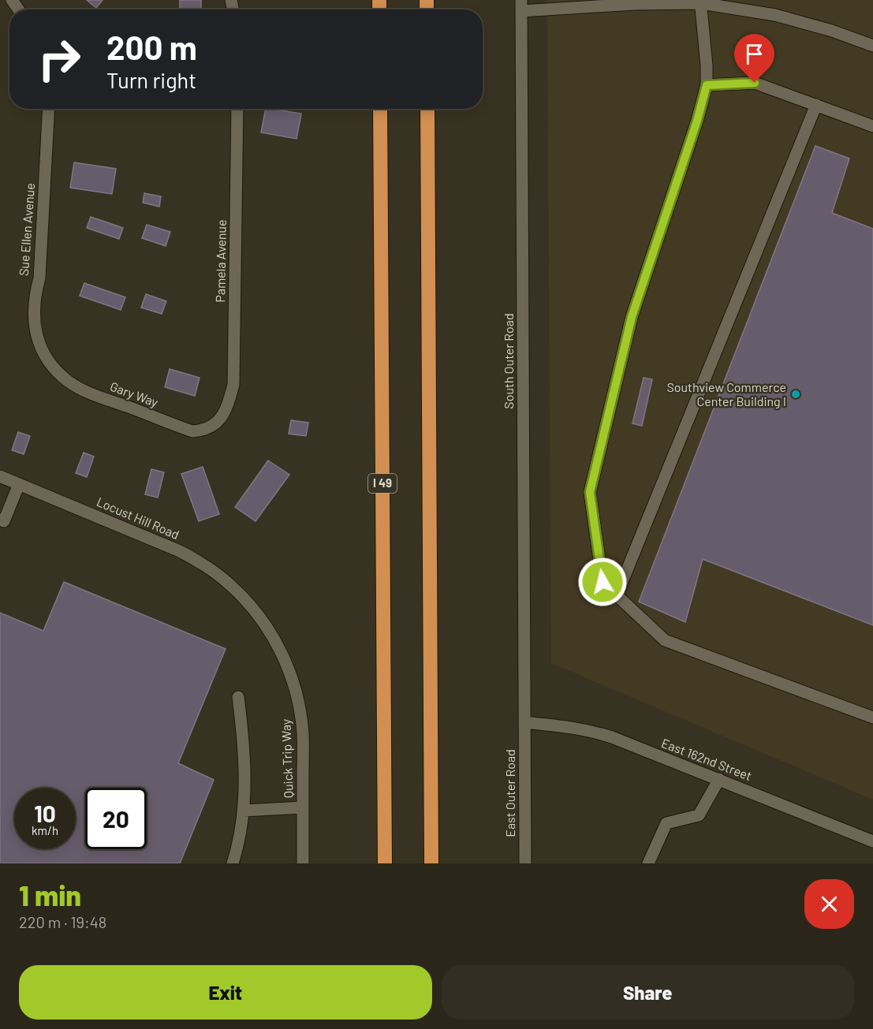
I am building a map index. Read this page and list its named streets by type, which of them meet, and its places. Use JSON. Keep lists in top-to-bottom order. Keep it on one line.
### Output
{"streets":{"highway":["I 49"],"street":["Sue Ellen Avenue","Pamela Avenue","South Outer Road","Gary Way","Locust Hill Road","Quick Trip Way","East 162nd Street","East Outer Road"]},"crossings":[["Sue Ellen Avenue","Gary Way"],["Pamela Avenue","Gary Way"],["South Outer Road","East 162nd Street"],["South Outer Road","East Outer Road"],["Locust Hill Road","Quick Trip Way"],["East 162nd Street","East Outer Road"]],"places":["Southview Commerce Center Building I"],"page":{"turn":["200 m","Turn right"],"speed":"10 km/h","limit":"20","heading":["1 min","220 m · 19:48"],"buttons":["Exit","Share"]}}
